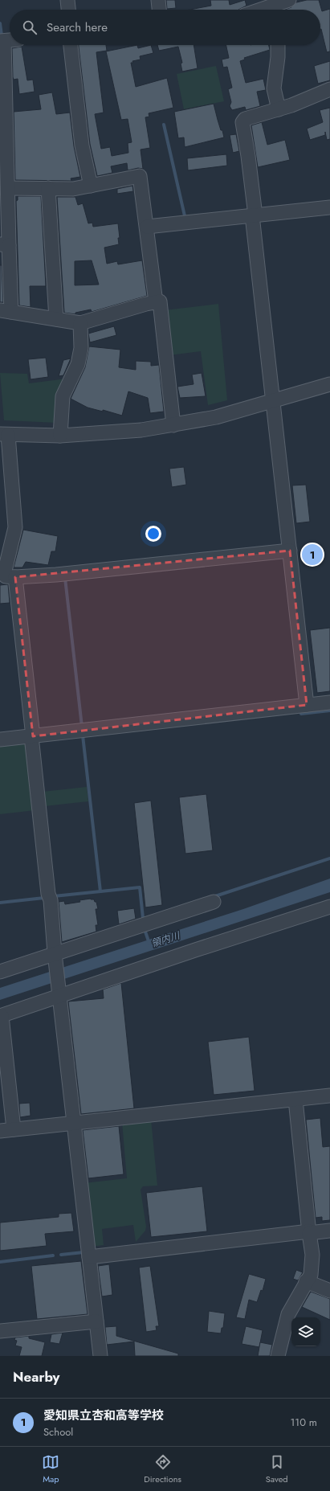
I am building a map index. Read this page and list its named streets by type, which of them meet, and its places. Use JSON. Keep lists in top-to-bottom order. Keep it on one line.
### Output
{"water":["領内川"],"page":{"search":"Search here","pins":"1","heading":"Nearby","list":[{"mark":"1","name":"愛知県立杏和高等学校","note":"School","value":"110 m"}],"nav":["Map","Directions","Saved"]}}
